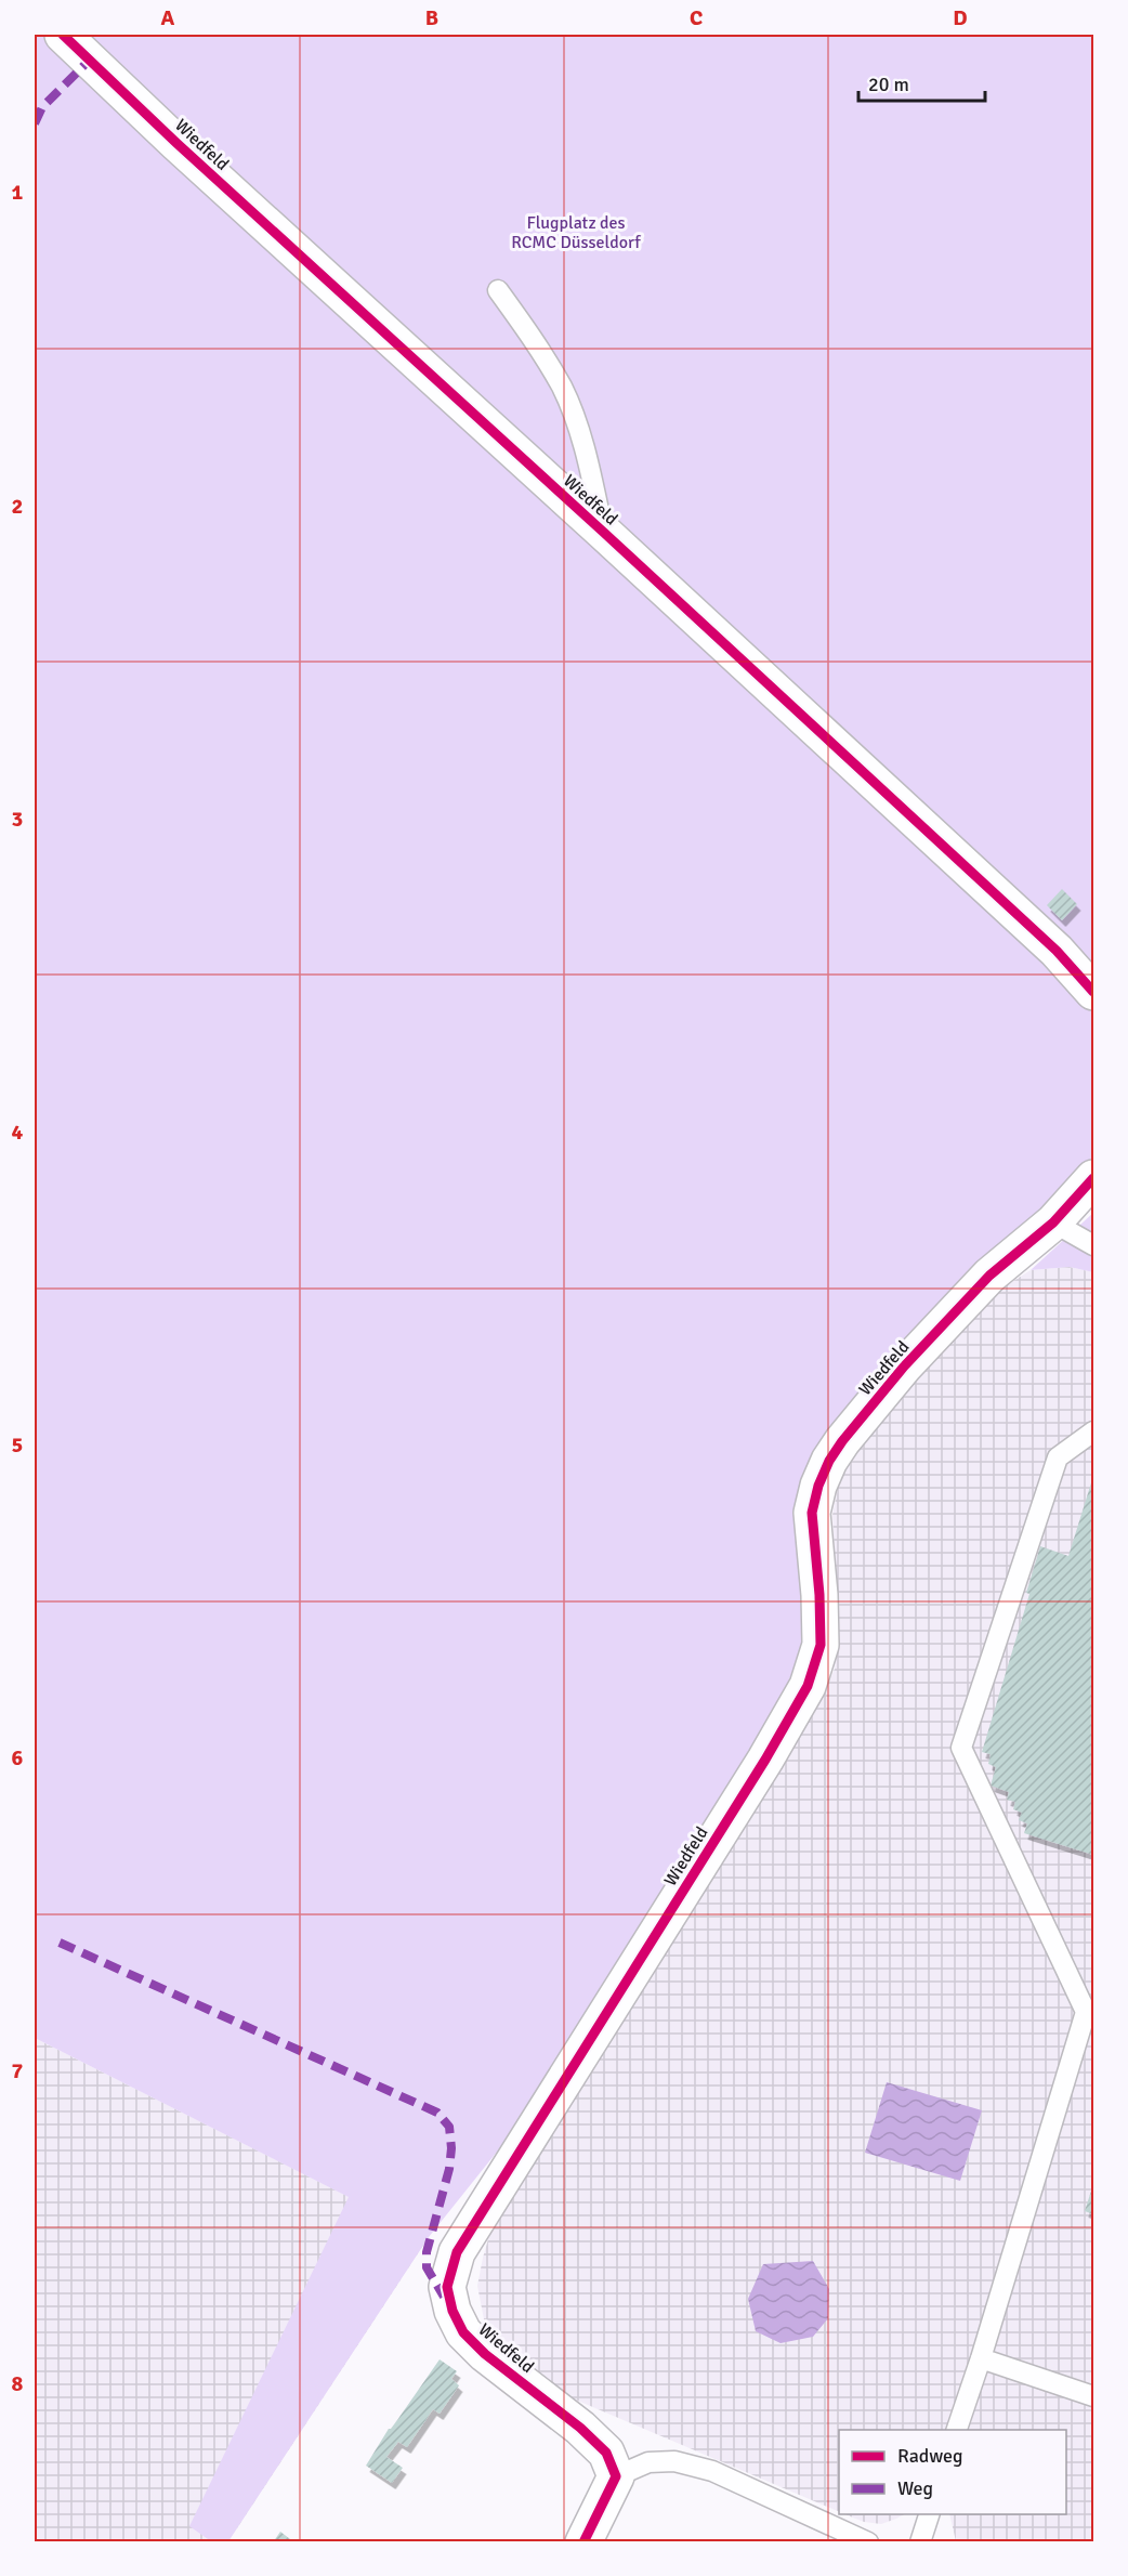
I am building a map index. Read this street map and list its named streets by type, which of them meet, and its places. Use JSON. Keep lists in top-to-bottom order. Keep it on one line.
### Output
{"streets":{"street":["Wiedfeld"]},"parks":["Flugplatz des RCMC Düsseldorf"],"legend":["Radweg","Weg"],"scale_bar":"20 m","grid":{"columns":["A","B","C","D"],"rows":["1","2","3","4","5","6","7","8"]}}
